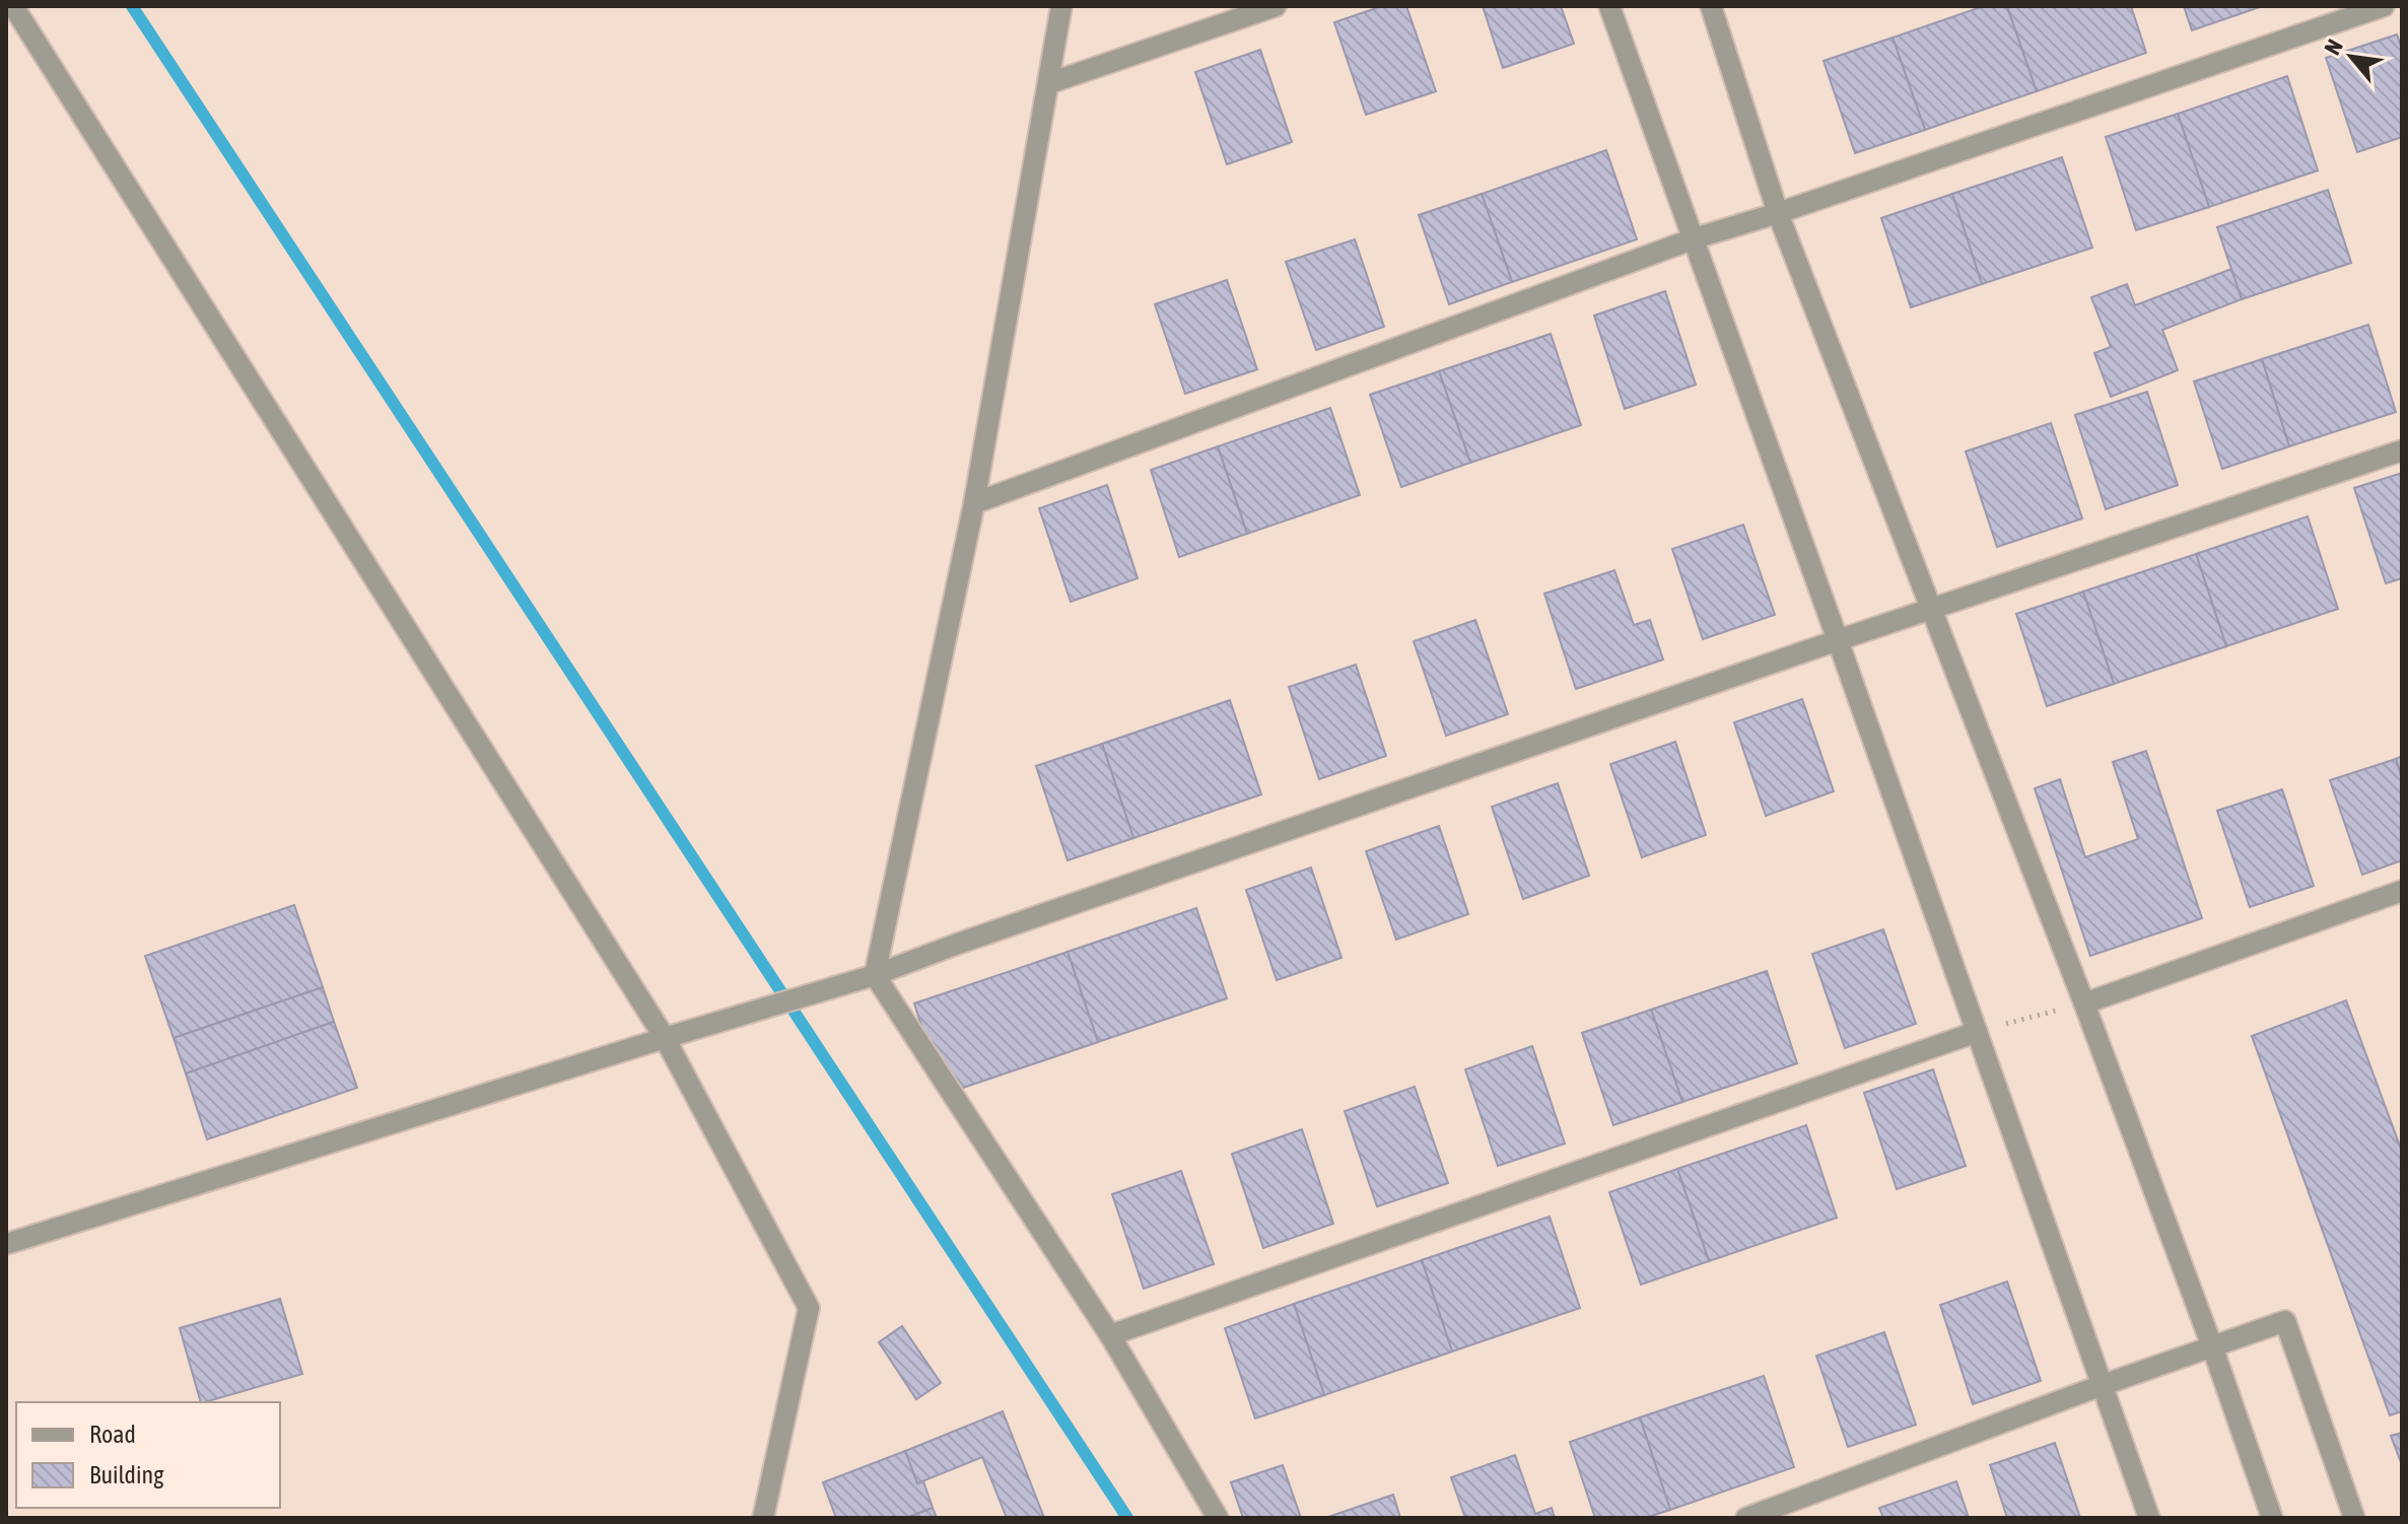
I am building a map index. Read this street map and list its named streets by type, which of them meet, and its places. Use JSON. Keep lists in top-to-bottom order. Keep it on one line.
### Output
{"legend":["Road","Building"],"north":"top left"}
